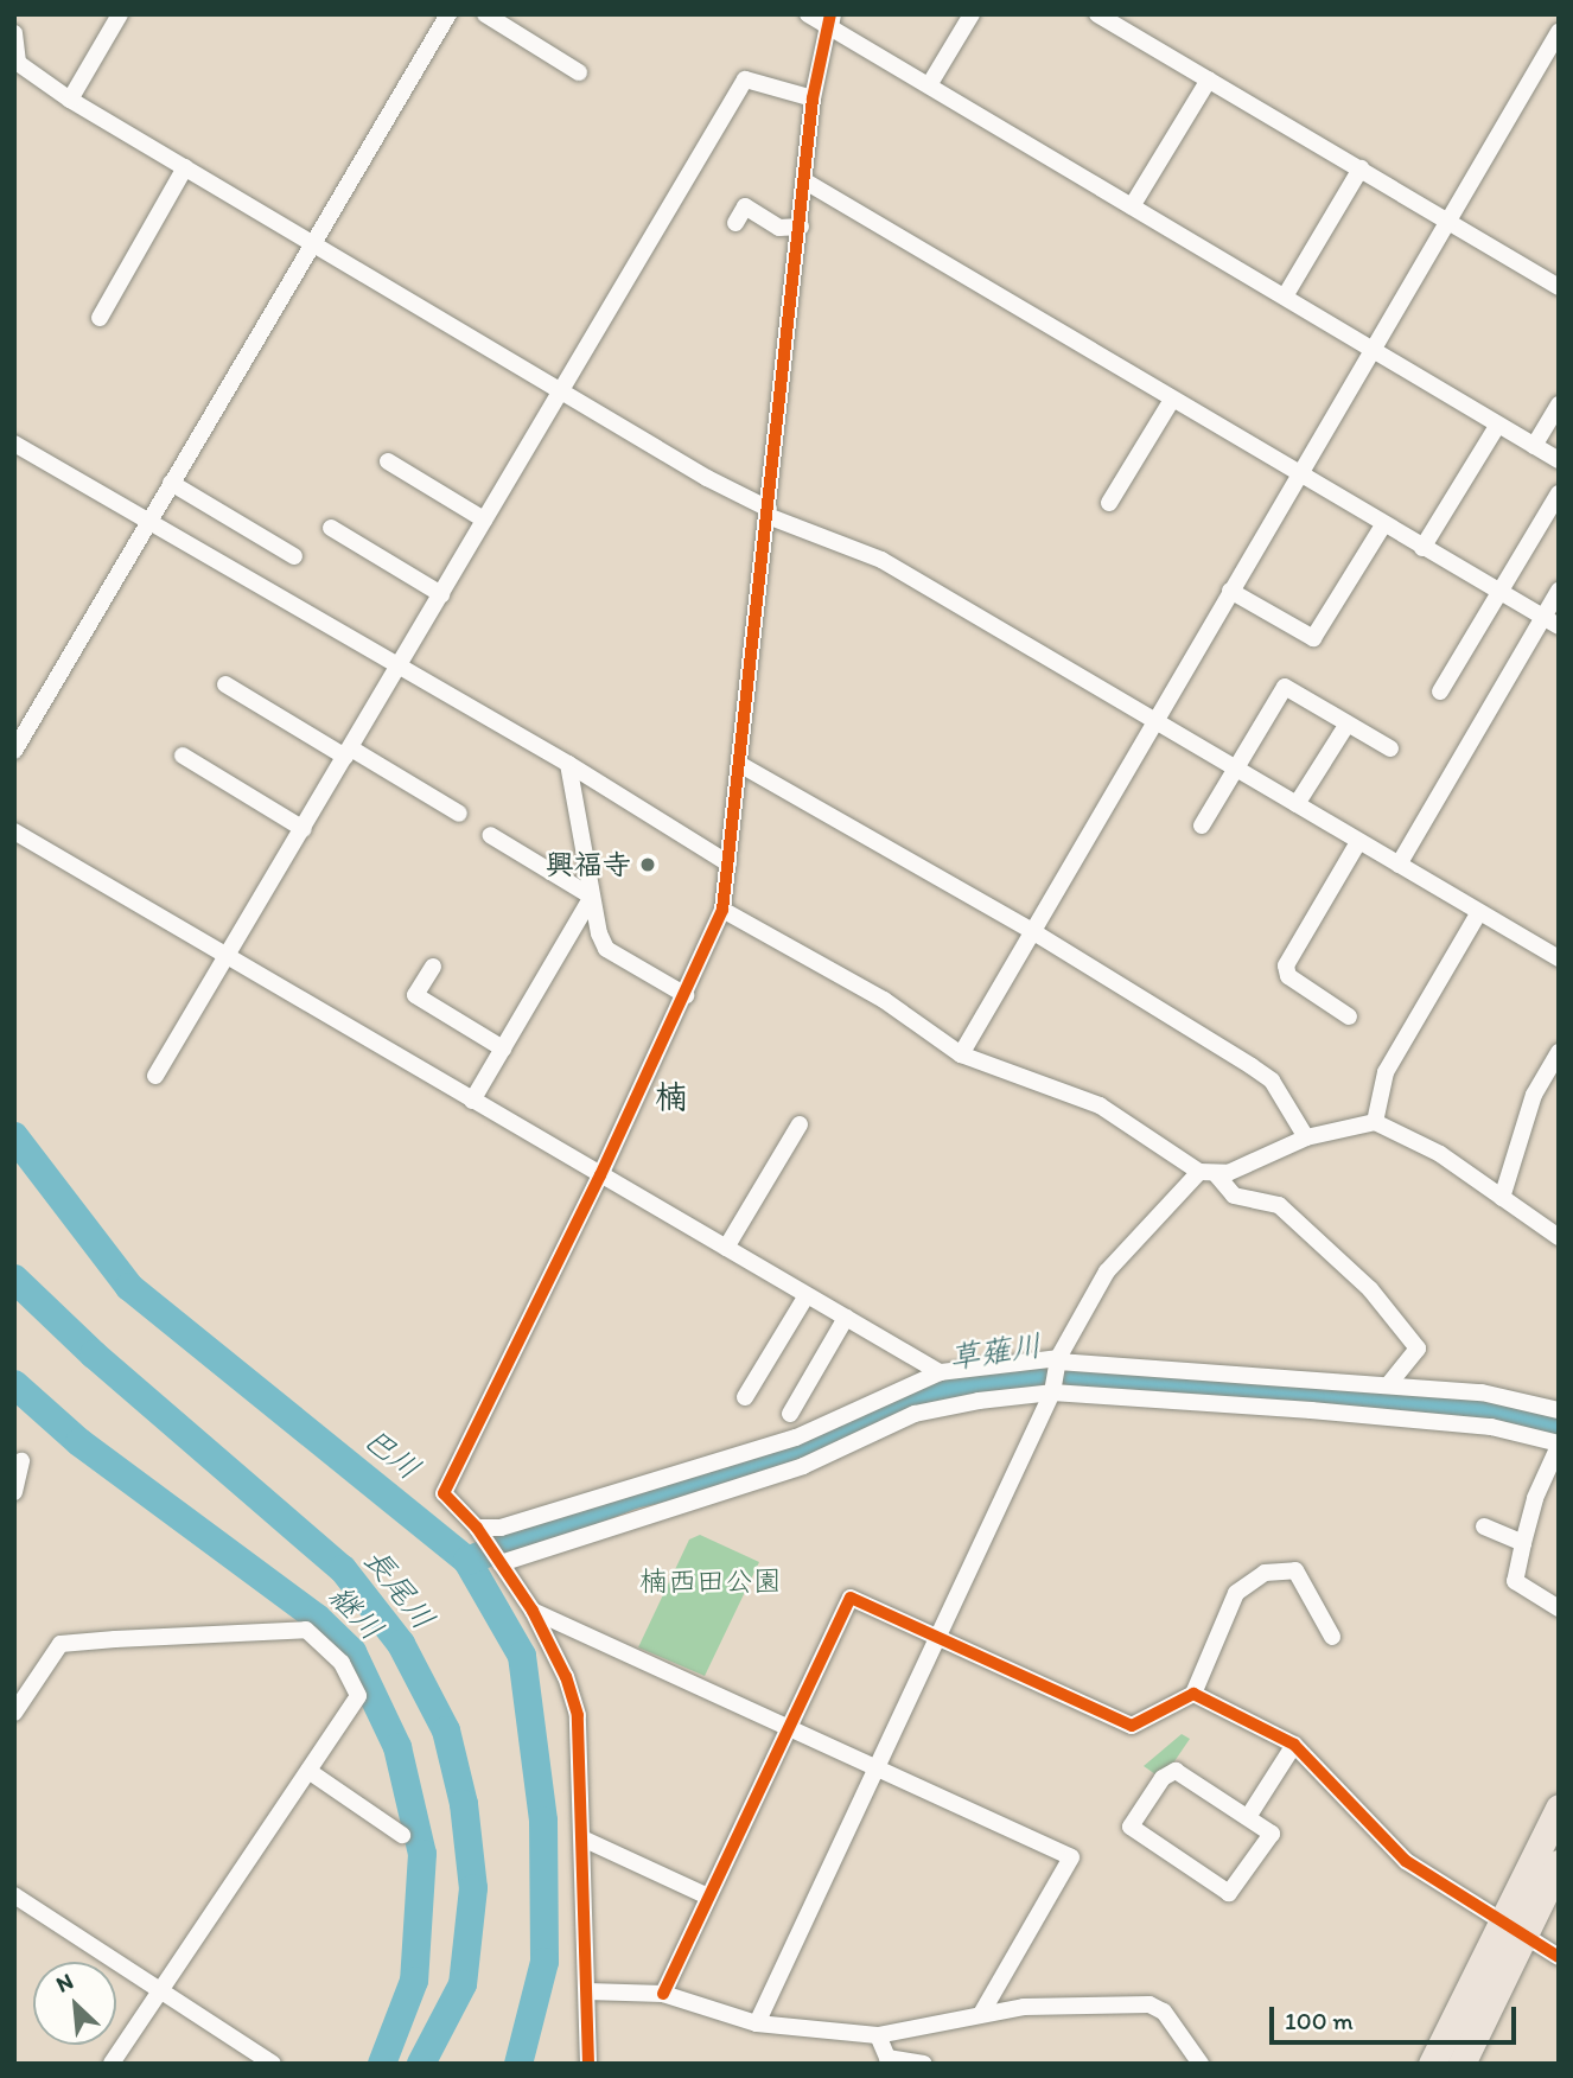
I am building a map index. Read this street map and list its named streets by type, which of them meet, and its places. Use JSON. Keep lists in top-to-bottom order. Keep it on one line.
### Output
{"districts":["楠"],"water":["草薙川","巴川","長尾川","継川"],"parks":["楠西田公園"],"places":["興福寺"],"scale_bar":"100 m","north":"top left"}
